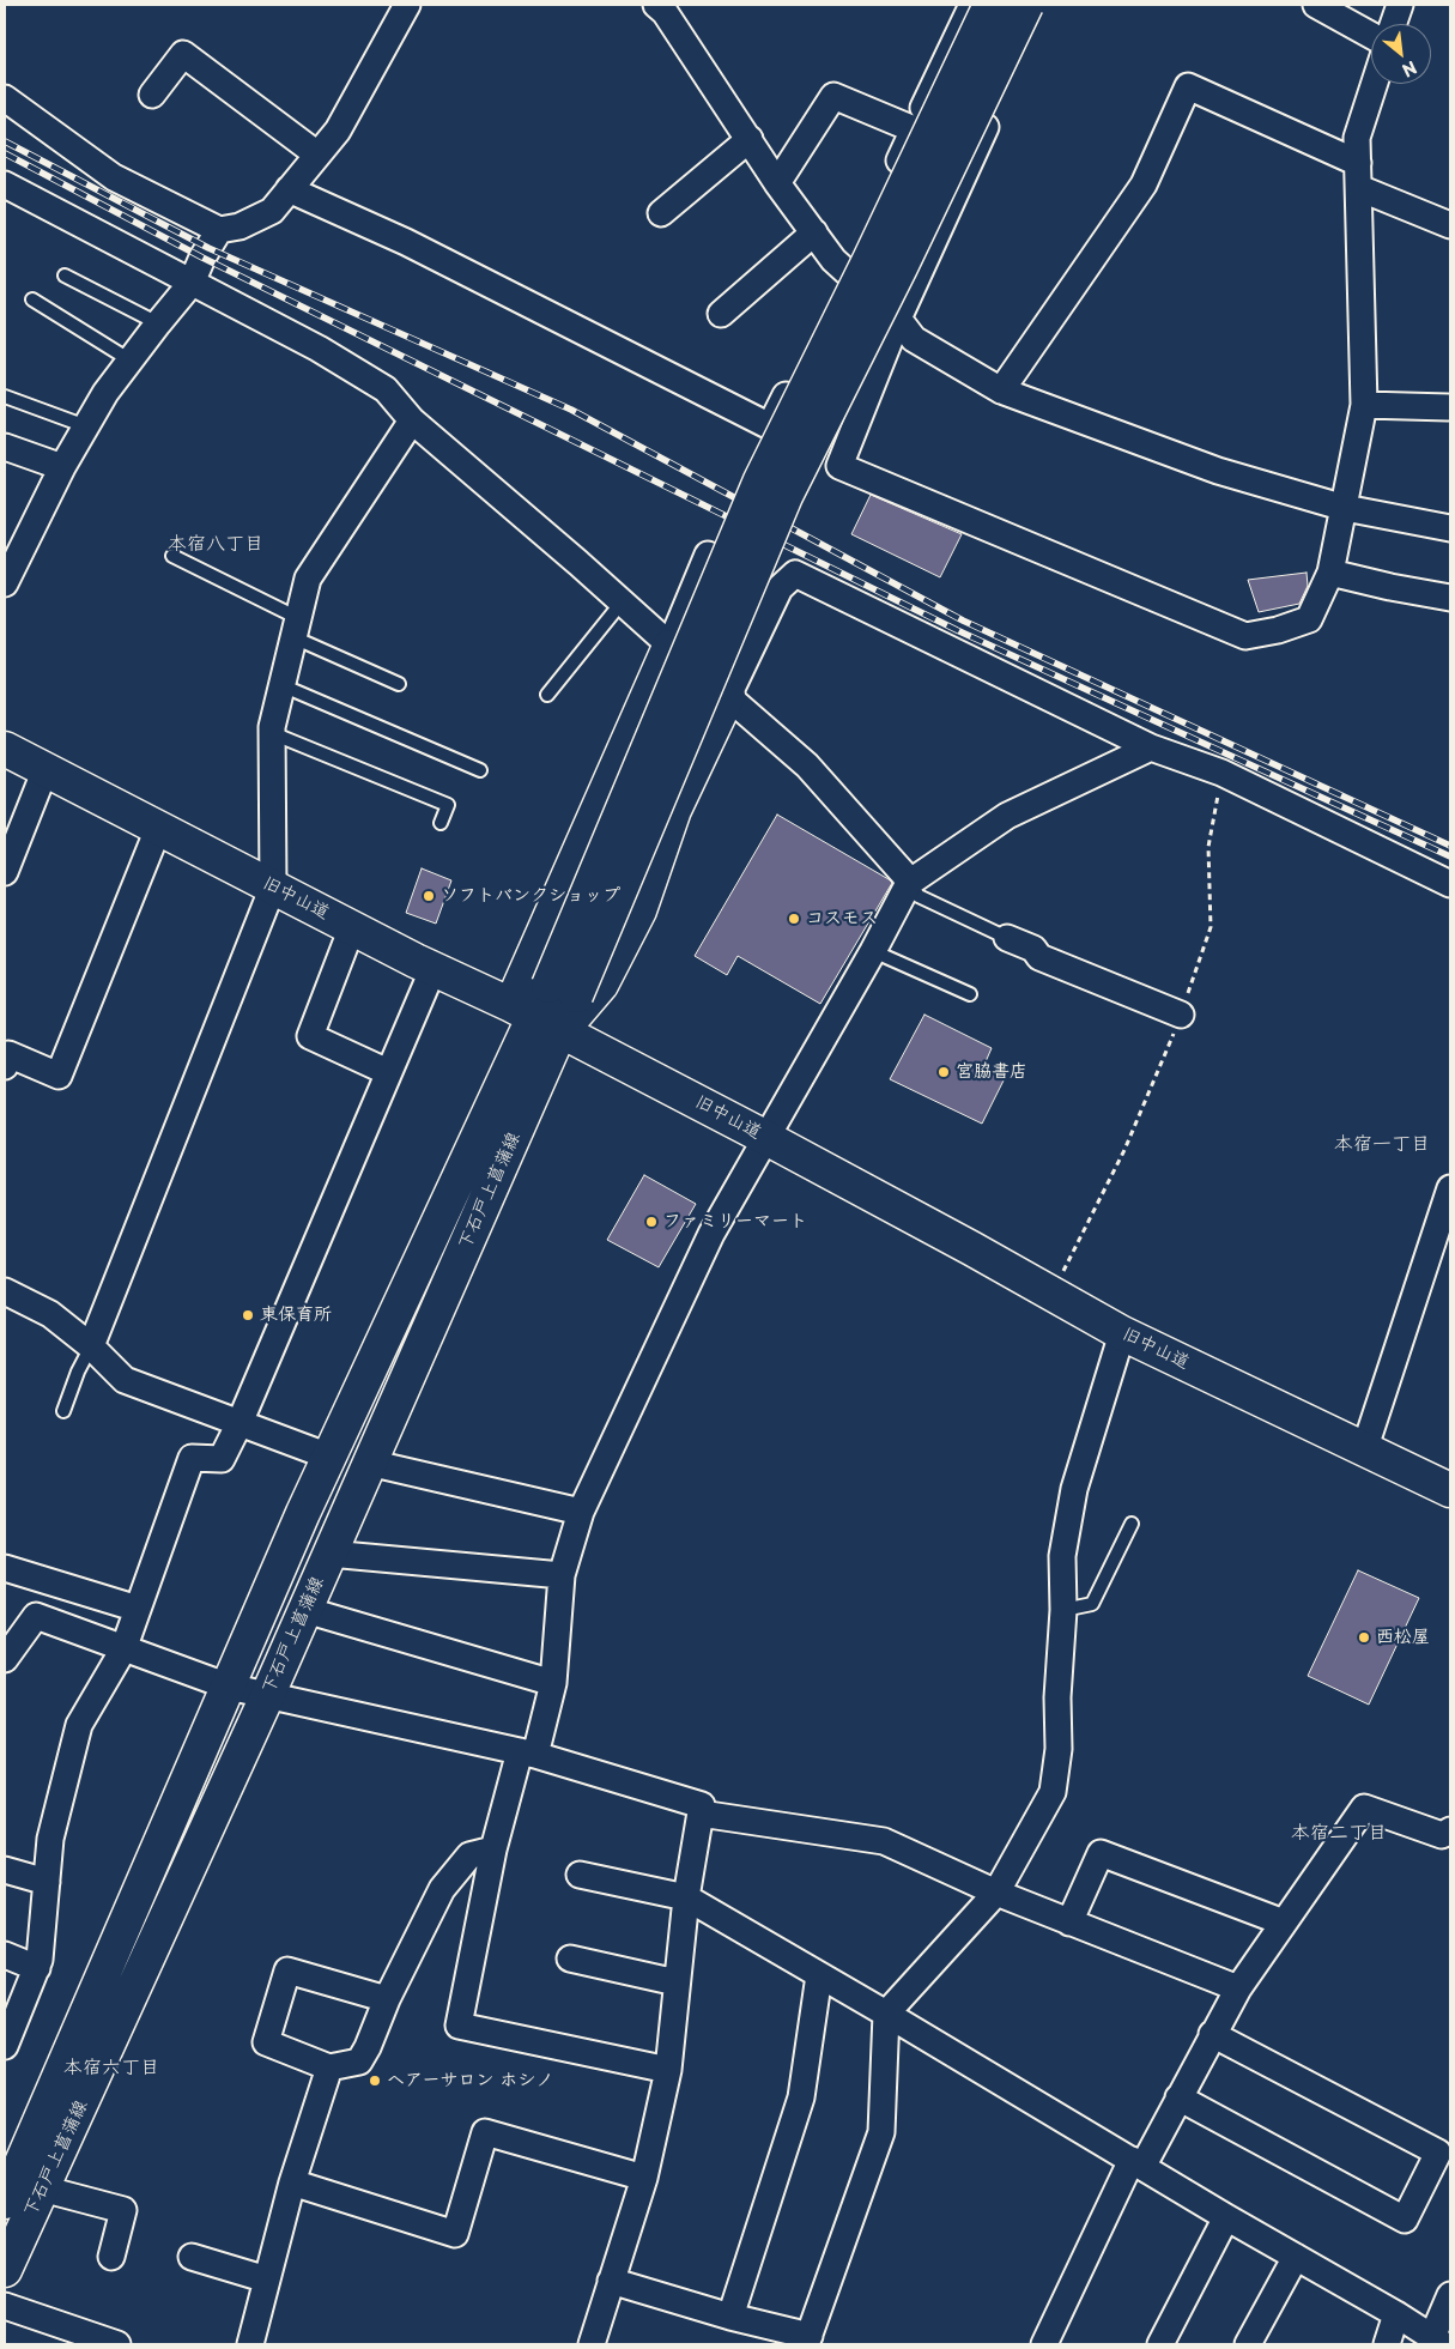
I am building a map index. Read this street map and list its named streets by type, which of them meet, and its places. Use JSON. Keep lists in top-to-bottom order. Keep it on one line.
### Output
{"streets":{"main road":["旧中山道","下石戸上菖蒲線"]},"crossings":[["旧中山道","下石戸上菖蒲線"]],"districts":["本宿八丁目","本宿一丁目","本宿二丁目","本宿六丁目"],"places":["ソフトバンクショップ","コスモス","宮脇書店","ファミリーマート","東保育所","西松屋","ヘアーサロン ホシノ"],"north":"bottom right"}
